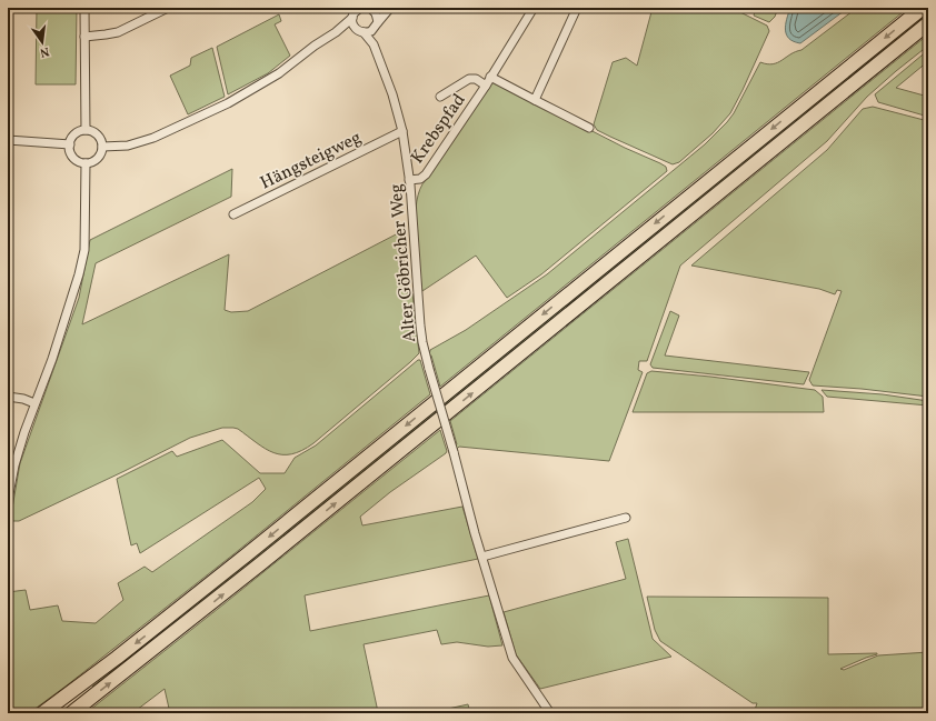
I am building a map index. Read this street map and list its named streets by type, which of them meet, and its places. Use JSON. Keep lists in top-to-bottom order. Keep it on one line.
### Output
{"streets":{"street":["Krebspfad","Hängsteigweg","Alter Göbricher Weg"]},"crossings":[["Krebspfad","Alter Göbricher Weg"],["Hängsteigweg","Alter Göbricher Weg"]],"north":"bottom"}
